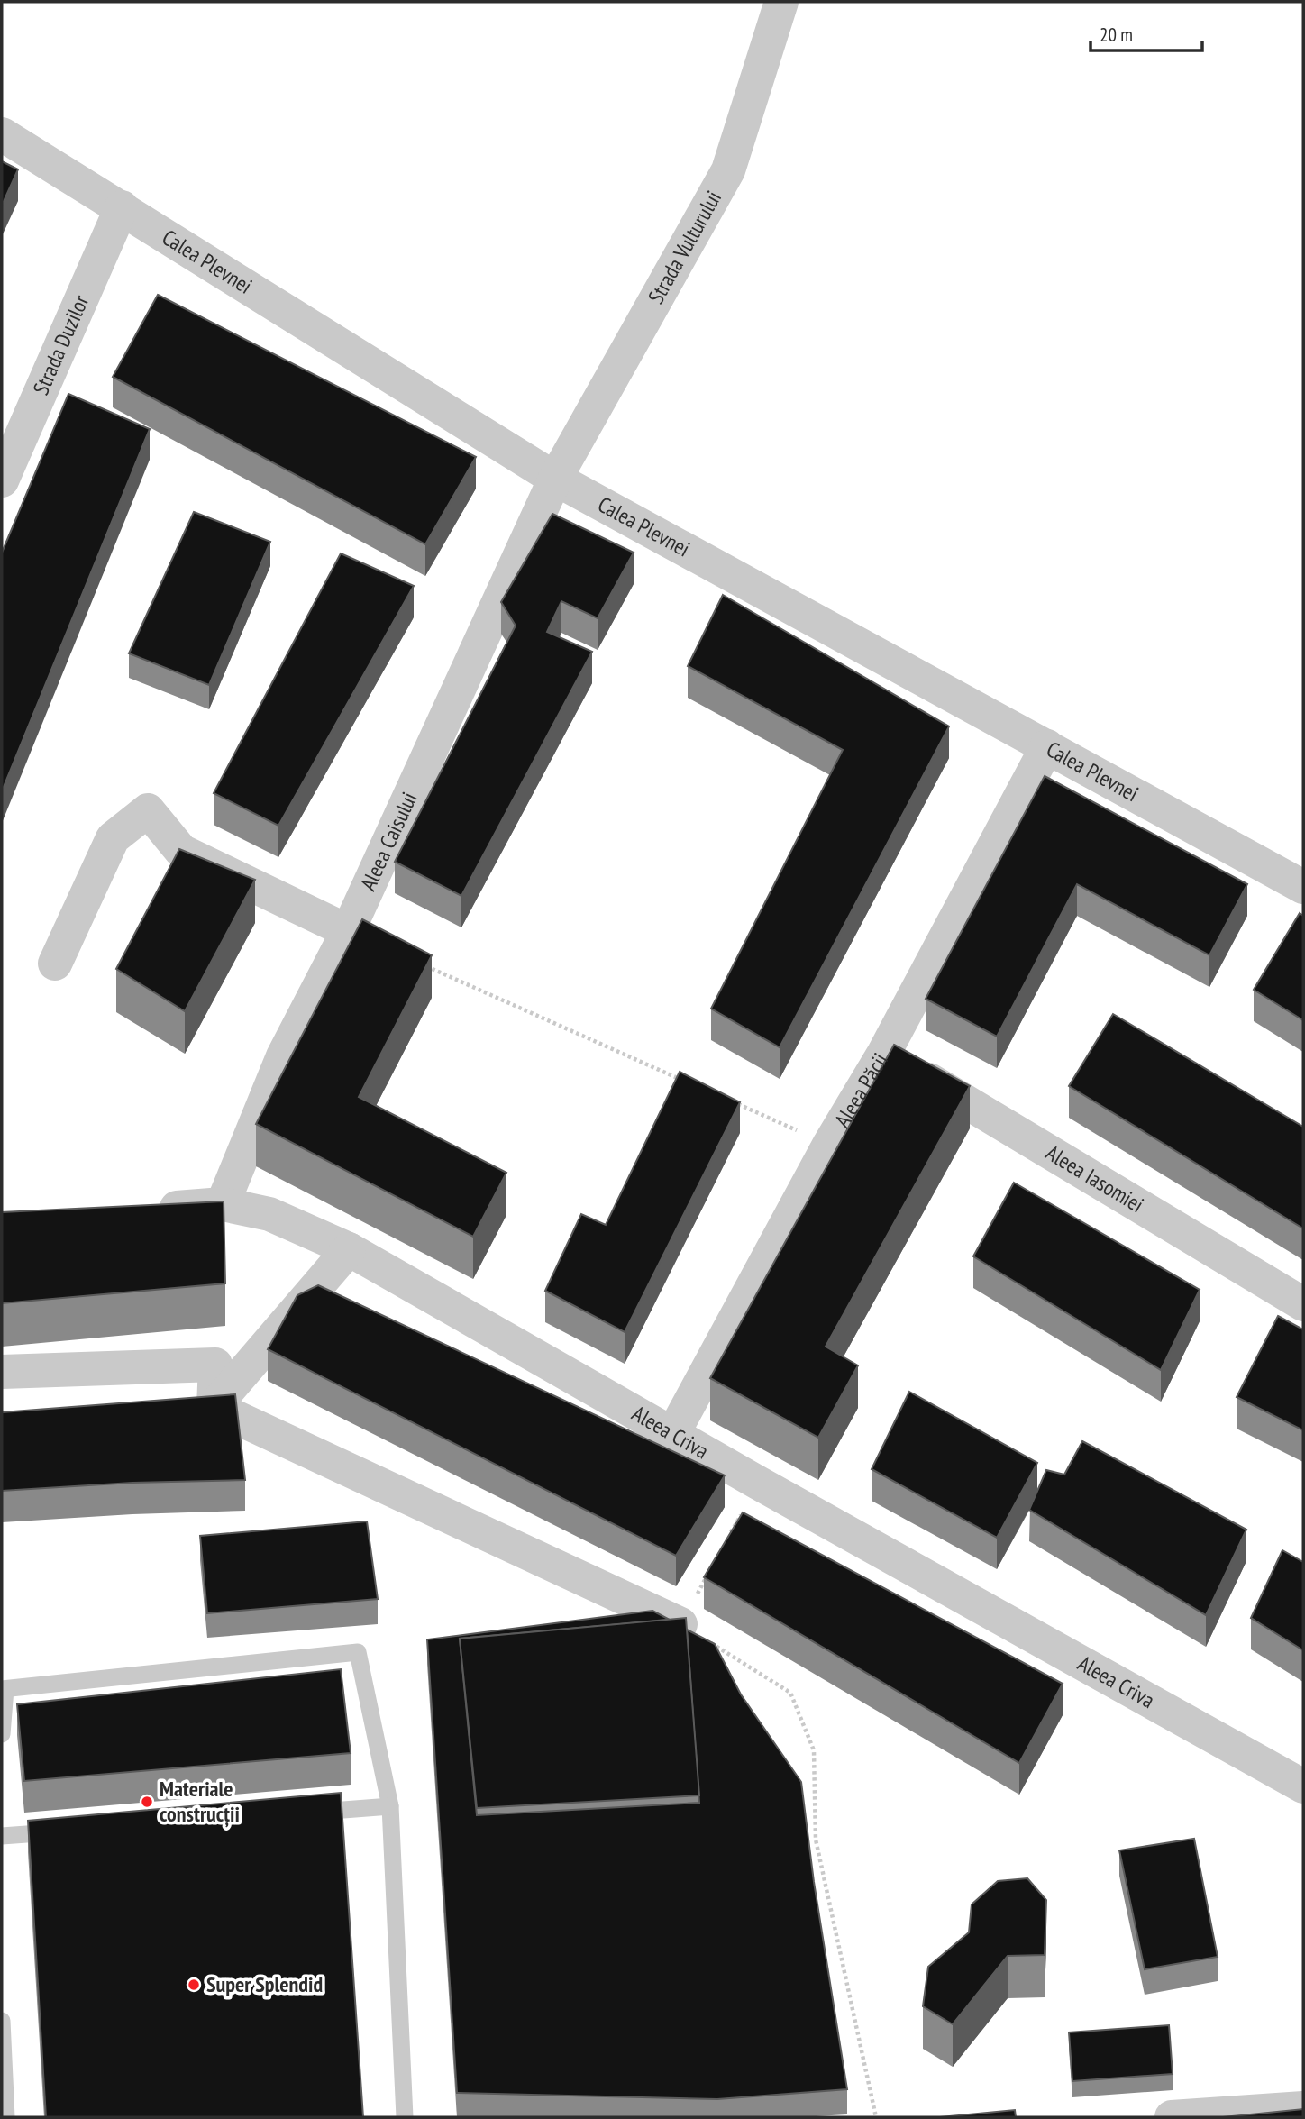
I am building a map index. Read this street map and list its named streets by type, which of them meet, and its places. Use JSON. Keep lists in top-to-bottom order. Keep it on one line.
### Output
{"streets":{"street":["Strada Vulturului","Calea Plevnei","Strada Duzilor","Aleea Caisului","Aleea Păcii","Aleea Iasomiei","Aleea Criva"]},"crossings":[["Strada Vulturului","Calea Plevnei"],["Strada Vulturului","Aleea Caisului"],["Calea Plevnei","Strada Duzilor"],["Calea Plevnei","Aleea Caisului"],["Calea Plevnei","Aleea Păcii"],["Aleea Caisului","Aleea Criva"],["Aleea Păcii","Aleea Iasomiei"],["Aleea Păcii","Aleea Criva"]],"places":["Materiale construcții","Super Splendid"],"scale_bar":"20 m"}
